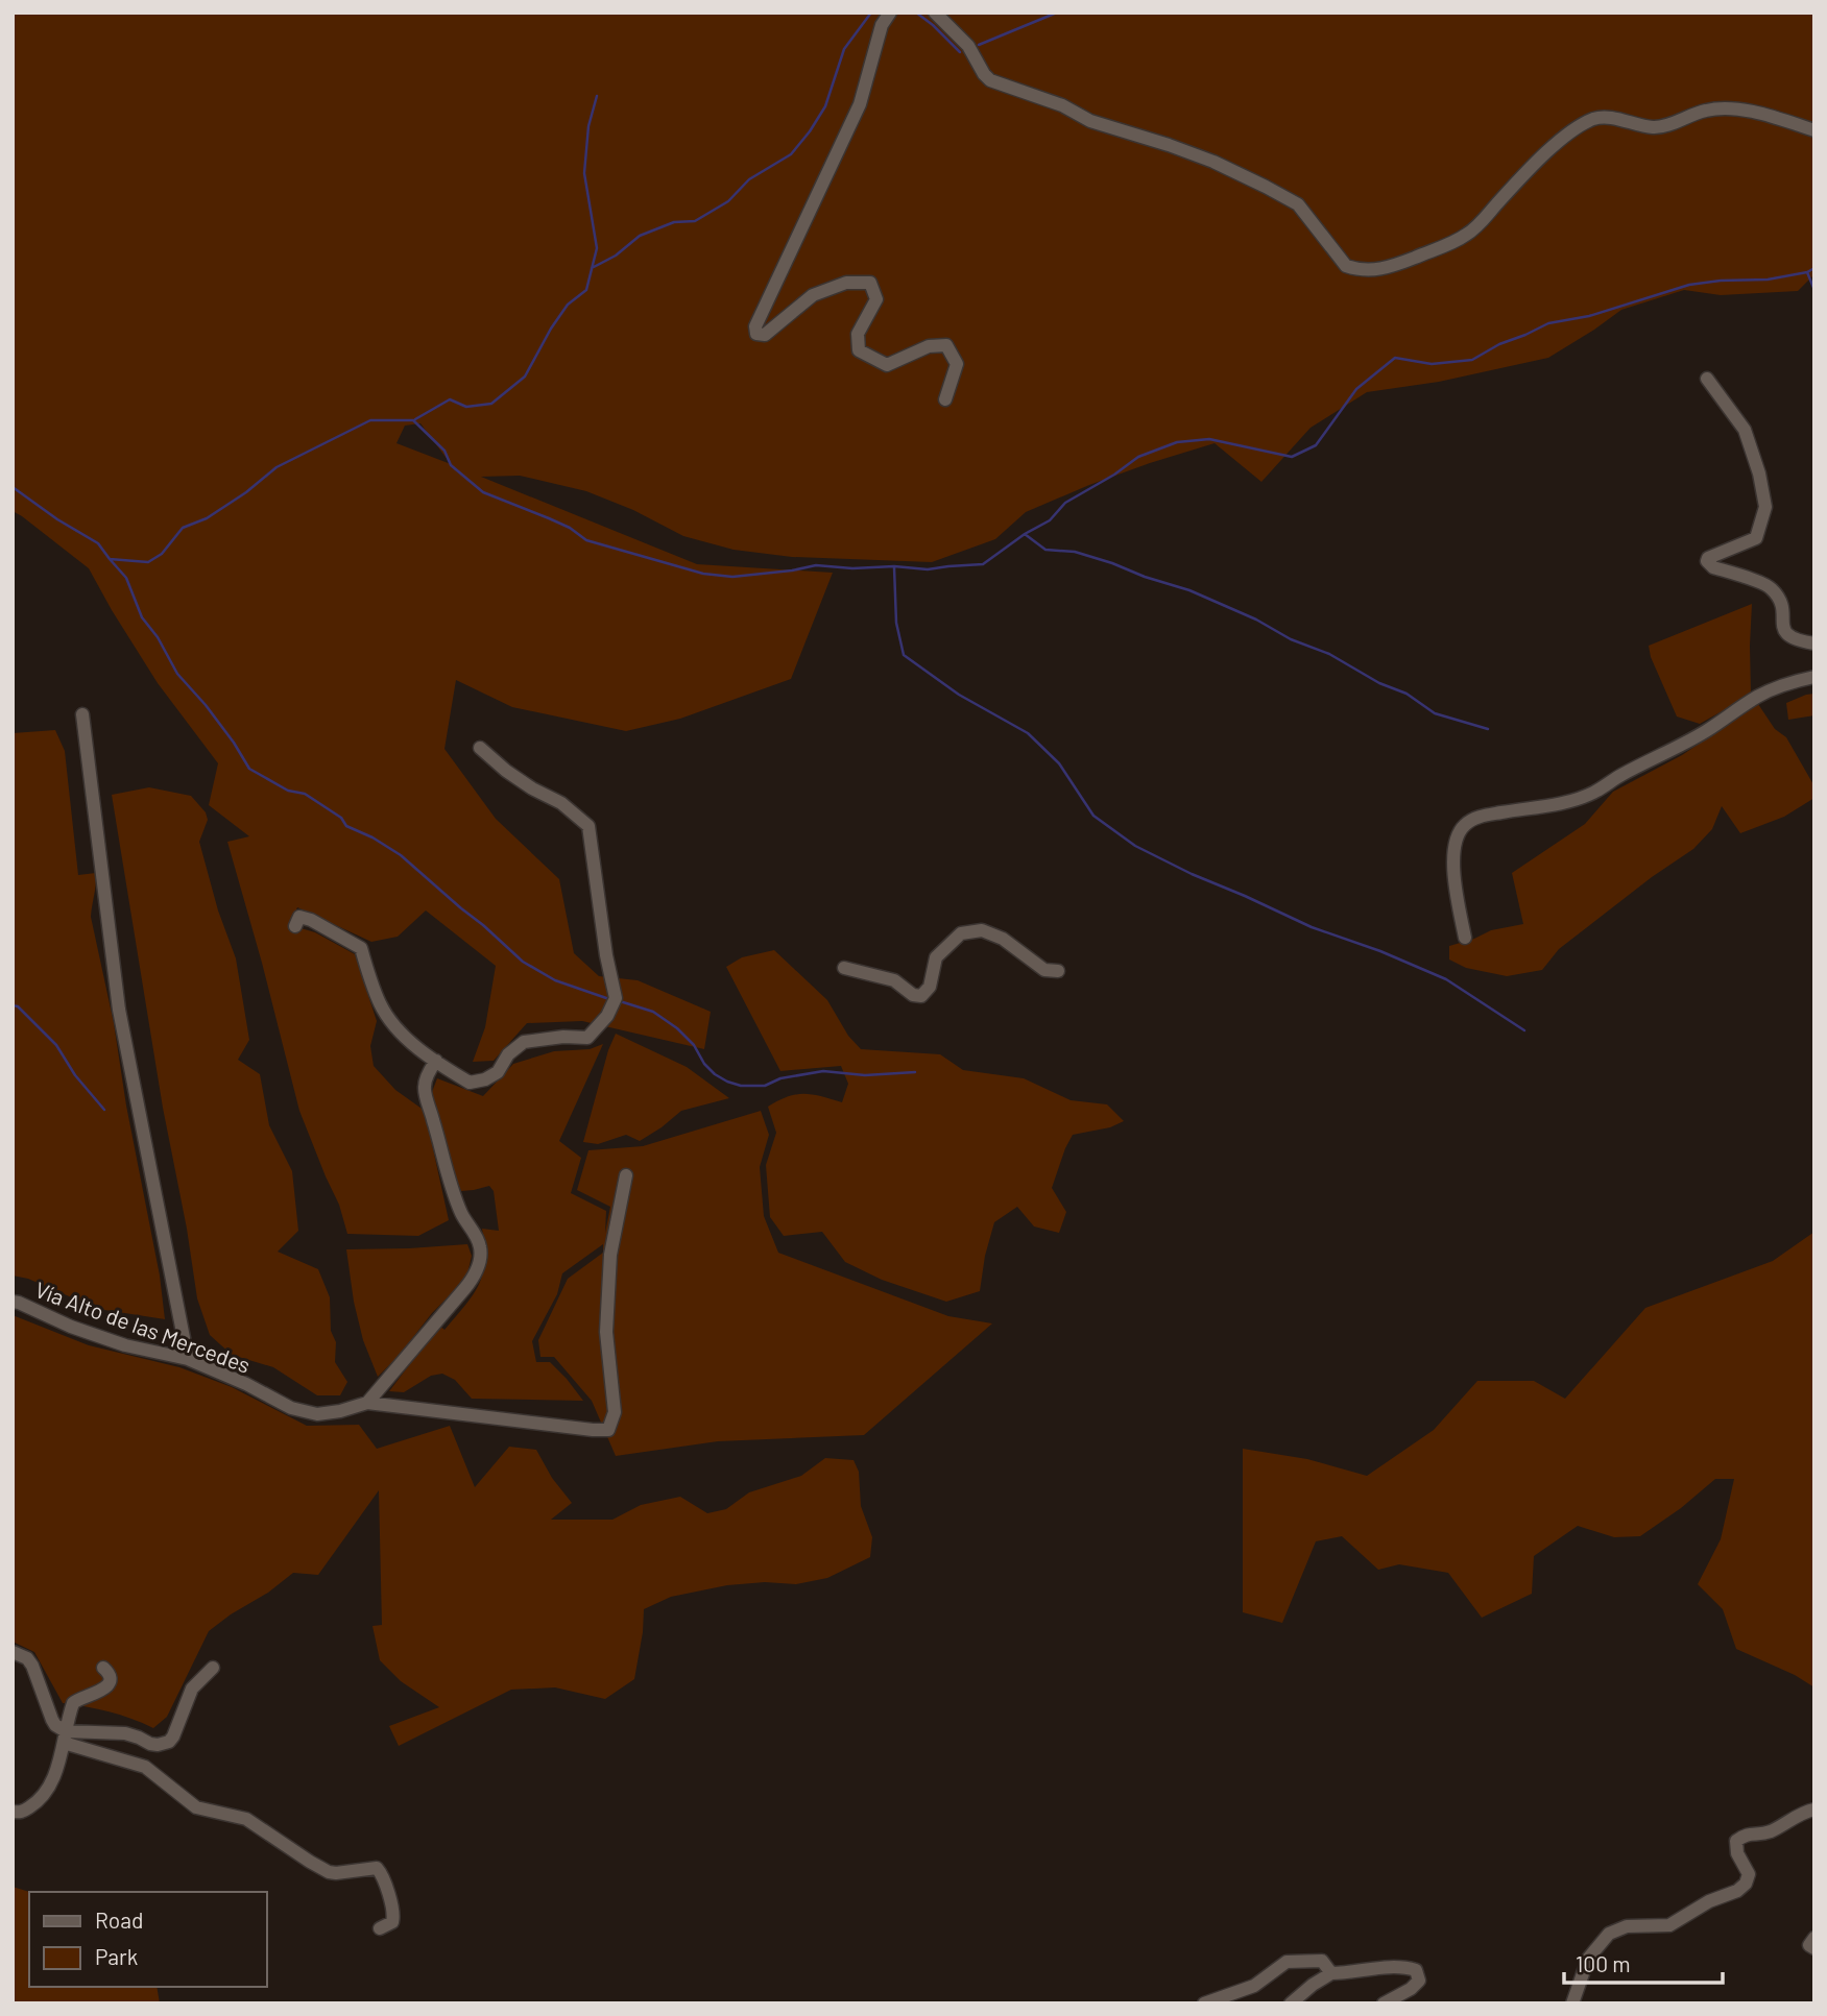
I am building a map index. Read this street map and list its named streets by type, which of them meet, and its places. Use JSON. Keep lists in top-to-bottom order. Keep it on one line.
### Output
{"streets":{"street":["Vía Alto de las Mercedes"]},"legend":["Road","Park"],"scale_bar":"100 m"}
